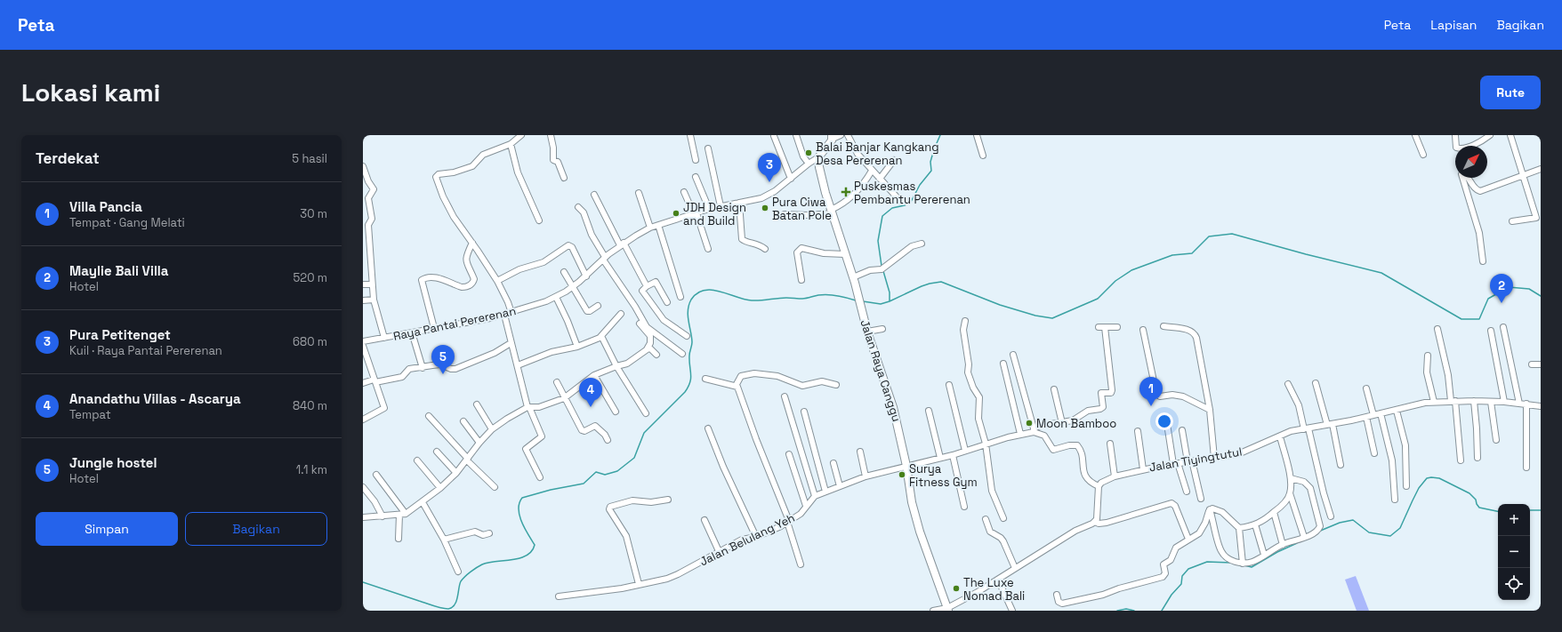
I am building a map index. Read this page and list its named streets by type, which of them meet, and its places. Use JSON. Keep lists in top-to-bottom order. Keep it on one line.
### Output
{"streets":{"main road":["Jalan Raya Canggu"],"street":["Raya Pantai Pererenan","Jalan Tiyingtutul","Jalan Belulang Yeh"]},"crossings":[["Raya Pantai Pererenan","Jalan Raya Canggu"],["Jalan Raya Canggu","Jalan Belulang Yeh"]],"places":{"other":["Balai Banjar Kangkang Desa Pererenan","Pura Ciwa Batan Pole","JDH Design and Build","Moon Bamboo","Surya Fitness Gym","The Luxe Nomad Bali"],"health":["Puskesmas Pembantu Pererenan"]},"north":"top right","page":{"header":"Peta","nav":["Peta","Lapisan","Bagikan"],"buttons":["Rute",["Simpan","Bagikan"]],"title":"Lokasi kami","heading":["Terdekat","5 hasil"],"pins":["3","2","5","1","4"],"list":[{"mark":"1","name":"Villa Pancia","note":"Tempat · Gang Melati","value":"30 m"},{"mark":"2","name":"Maylie Bali Villa","note":"Hotel","value":"520 m"},{"mark":"3","name":"Pura Petitenget","note":"Kuil · Raya Pantai Pererenan","value":"680 m"},{"mark":"4","name":"Anandathu Villas - Ascarya","note":"Tempat","value":"840 m"},{"mark":"5","name":"Jungle hostel","note":"Hotel","value":"1.1 km"}],"map_buttons":["+","−"]}}
